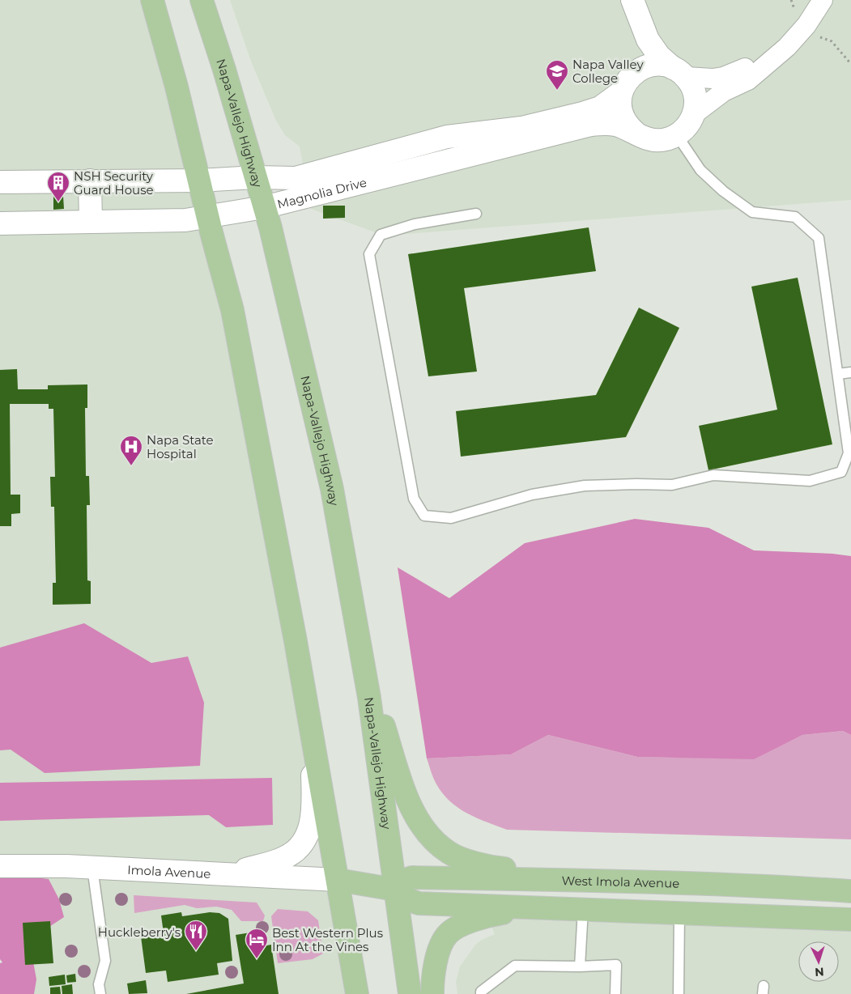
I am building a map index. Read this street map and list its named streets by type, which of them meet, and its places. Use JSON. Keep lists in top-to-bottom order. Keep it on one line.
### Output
{"streets":{"main road":["Napa-Vallejo Highway","West Imola Avenue"],"street":["Magnolia Drive","Imola Avenue"]},"crossings":[["Napa-Vallejo Highway","Magnolia Drive"],["Napa-Vallejo Highway","West Imola Avenue"]],"places":{"school or university":["Napa Valley College"],"building":["NSH Security Guard House"],"hospital":["Napa State Hospital"],"restaurant":["Huckleberry's"],"hotel":["Best Western Plus Inn At the Vines"]},"north":"bottom"}
